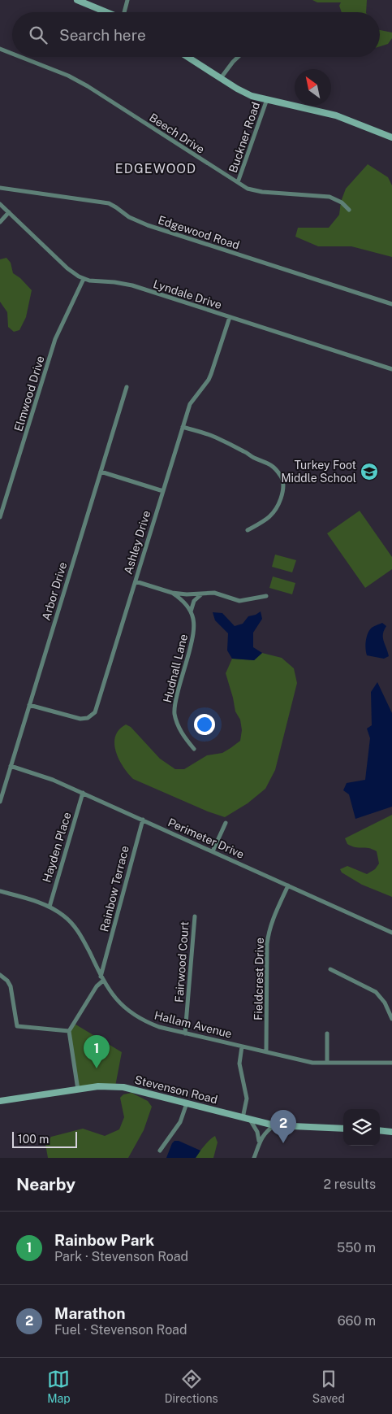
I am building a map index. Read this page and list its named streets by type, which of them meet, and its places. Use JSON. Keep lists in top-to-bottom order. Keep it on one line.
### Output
{"streets":{"main road":["Stevenson Road"],"street":["Beech Drive","Buckner Road","Edgewood Road","Lyndale Drive","Elmwood Drive","Ashley Drive","Arbor Drive","Hudnall Lane","Perimeter Drive","Hayden Place","Rainbow Terrace","Fairwood Court","Fieldcrest Drive","Hallam Avenue"]},"crossings":[["Beech Drive","Buckner Road"],["Lyndale Drive","Elmwood Drive"],["Lyndale Drive","Ashley Drive"],["Ashley Drive","Arbor Drive"],["Arbor Drive","Perimeter Drive"],["Perimeter Drive","Hayden Place"],["Perimeter Drive","Rainbow Terrace"],["Perimeter Drive","Fieldcrest Drive"],["Hayden Place","Hallam Avenue"],["Rainbow Terrace","Hallam Avenue"],["Fairwood Court","Hallam Avenue"],["Fieldcrest Drive","Hallam Avenue"]],"districts":["EDGEWOOD"],"places":{"school or university":["Turkey Foot Middle School"]},"scale_bar":"100 m","north":"top left","page":{"search":"Search here","pins":["1","2"],"scale":"100 m","heading":["Nearby","2 results"],"list":[{"mark":"1","name":"Rainbow Park","note":"Park · Stevenson Road","value":"550 m"},{"mark":"2","name":"Marathon","note":"Fuel · Stevenson Road","value":"660 m"}],"nav":["Map","Directions","Saved"]}}
